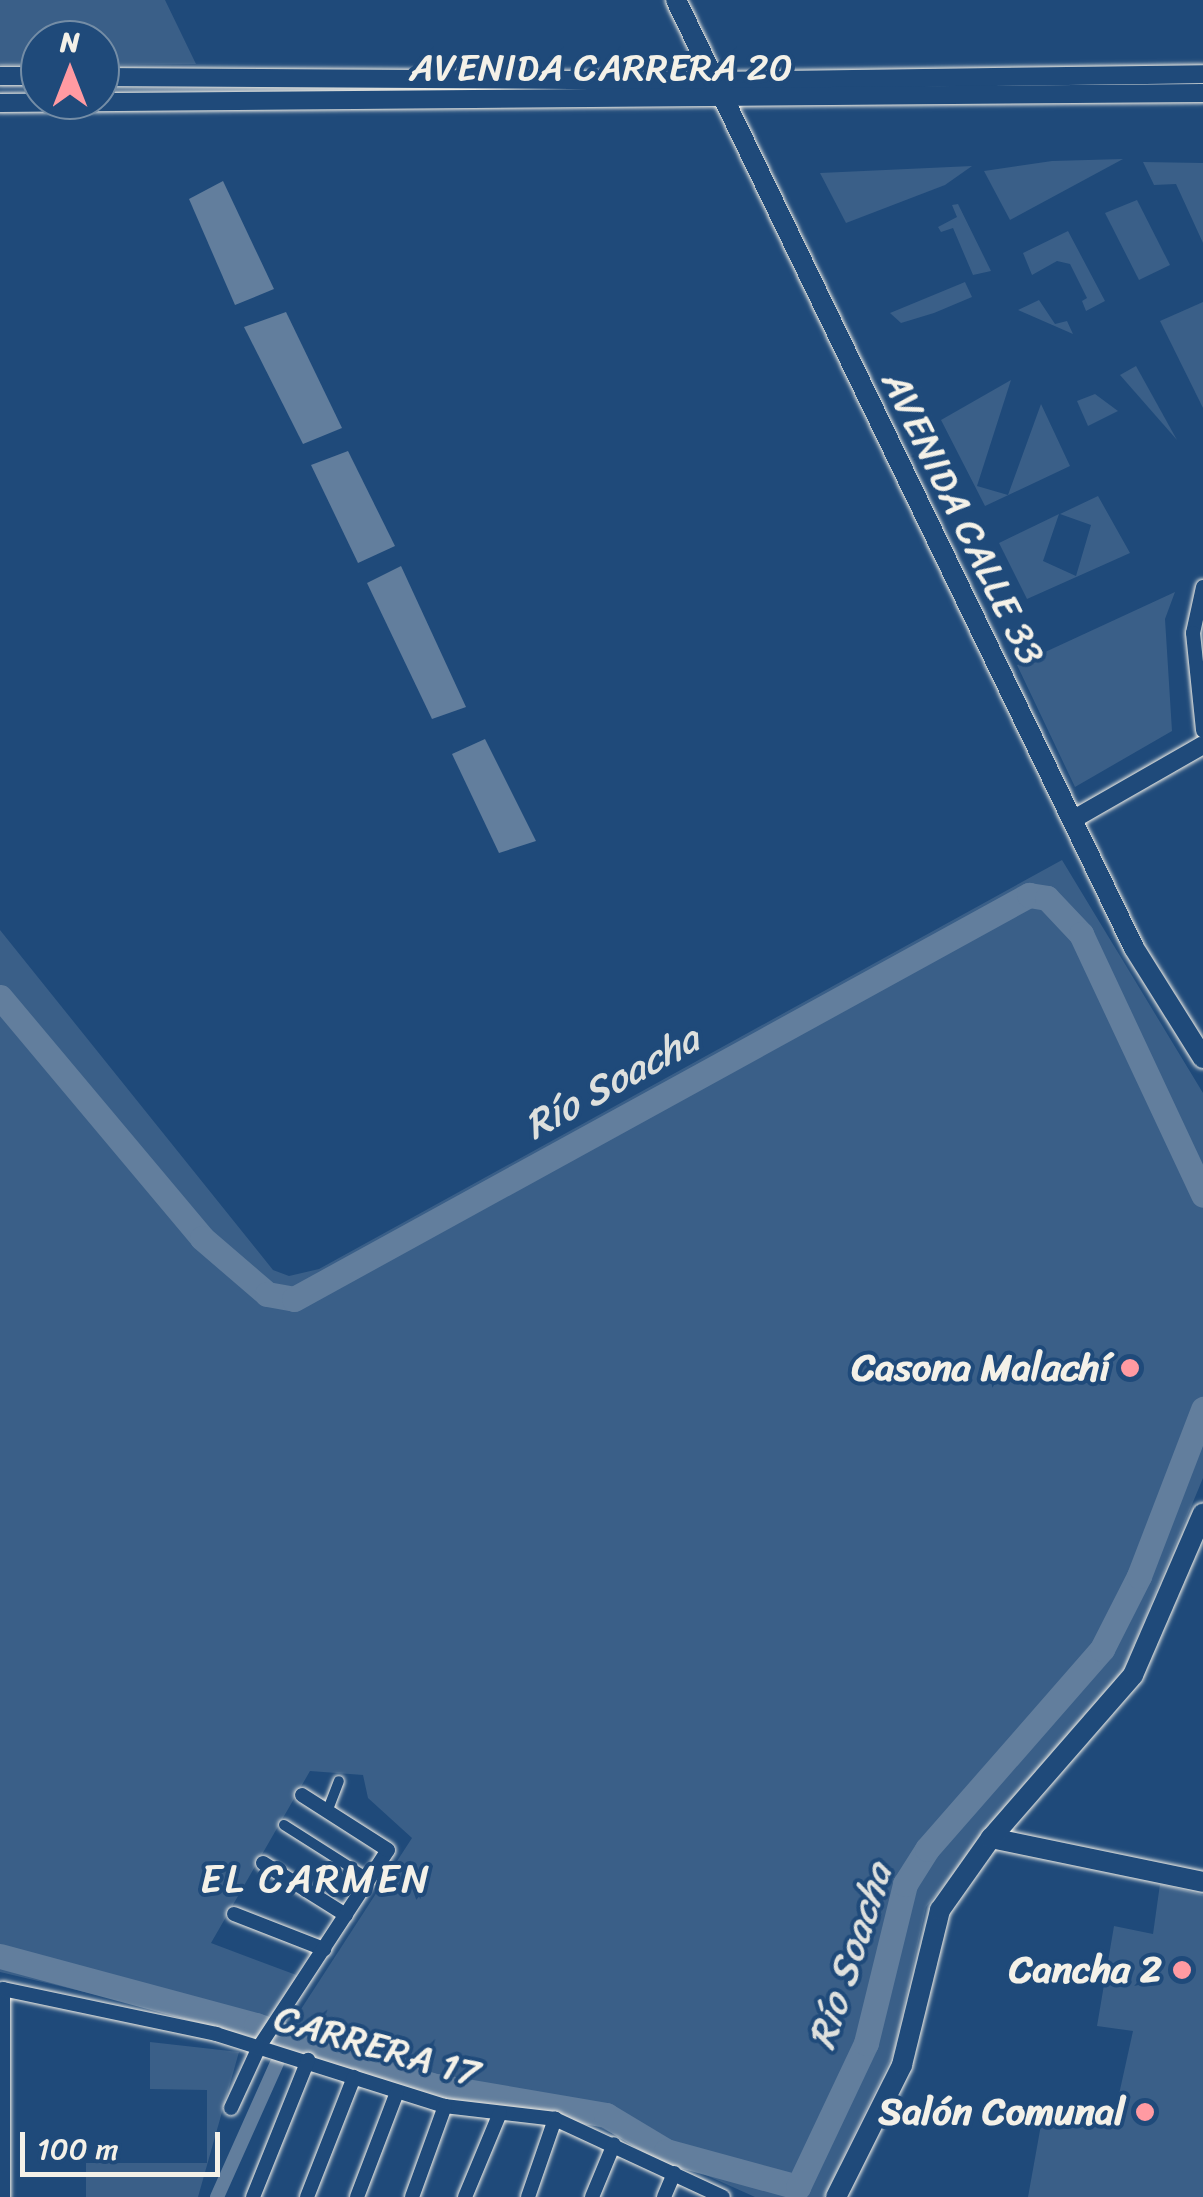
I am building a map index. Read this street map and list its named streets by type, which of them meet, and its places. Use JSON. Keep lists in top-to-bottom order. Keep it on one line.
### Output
{"streets":{"main road":["AVENIDA CALLE 33"],"street":["AVENIDA CARRERA 20","CARRERA 17"]},"crossings":[["AVENIDA CARRERA 20","AVENIDA CALLE 33"]],"districts":["EL CARMEN"],"water":["Río Soacha"],"places":["Casona Malachí","Cancha 2","Salón Comunal"],"scale_bar":"100 m","north":"top"}
